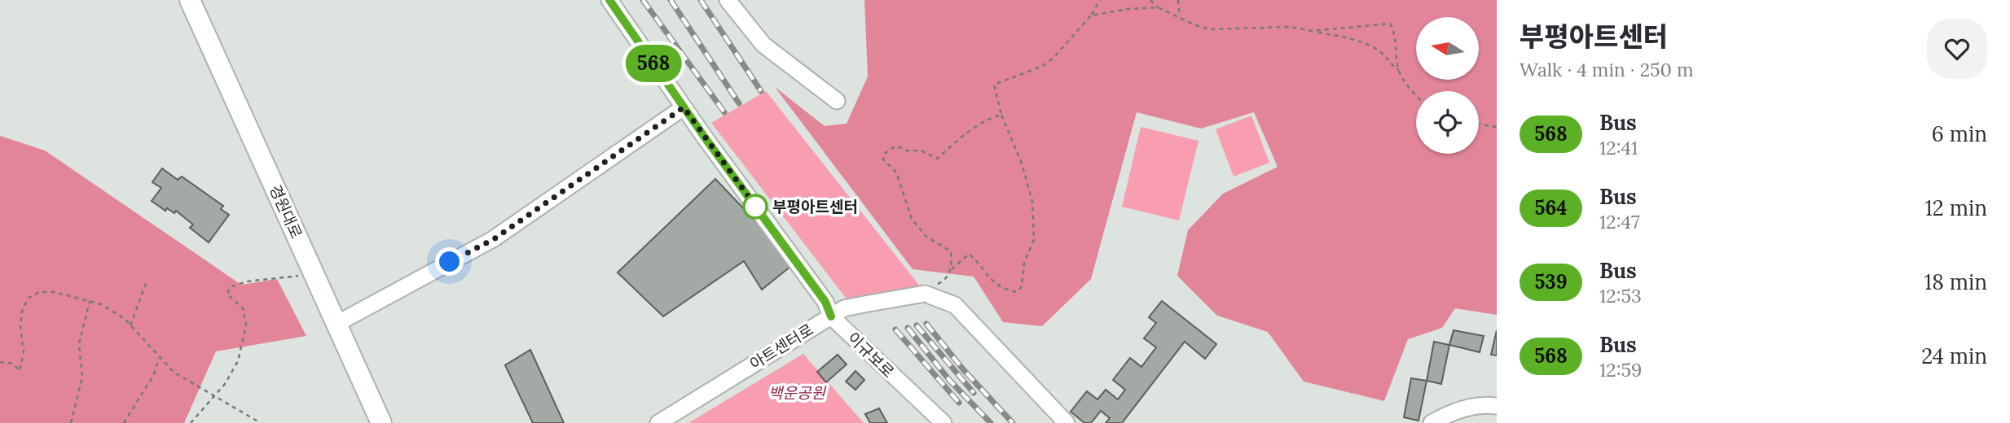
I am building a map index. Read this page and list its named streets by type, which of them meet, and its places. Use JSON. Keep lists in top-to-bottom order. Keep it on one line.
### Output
{"streets":{"main road":["경원대로"],"street":["아트센터로","이규보로"]},"crossings":[["아트센터로","이규보로"]],"parks":["백운공원"],"places":["부평아트센터"],"lines":["bus line 568"],"north":"left","page":{"on_map":"568","heading":["부평아트센터","Walk · 4 min · 250 m"],"list":[{"mark":"568","name":"Bus","note":"12:41","value":"6 min"},{"mark":"564","name":"Bus","note":"12:47","value":"12 min"},{"mark":"539","name":"Bus","note":"12:53","value":"18 min"},{"mark":"568","name":"Bus","note":"12:59","value":"24 min"}]}}
